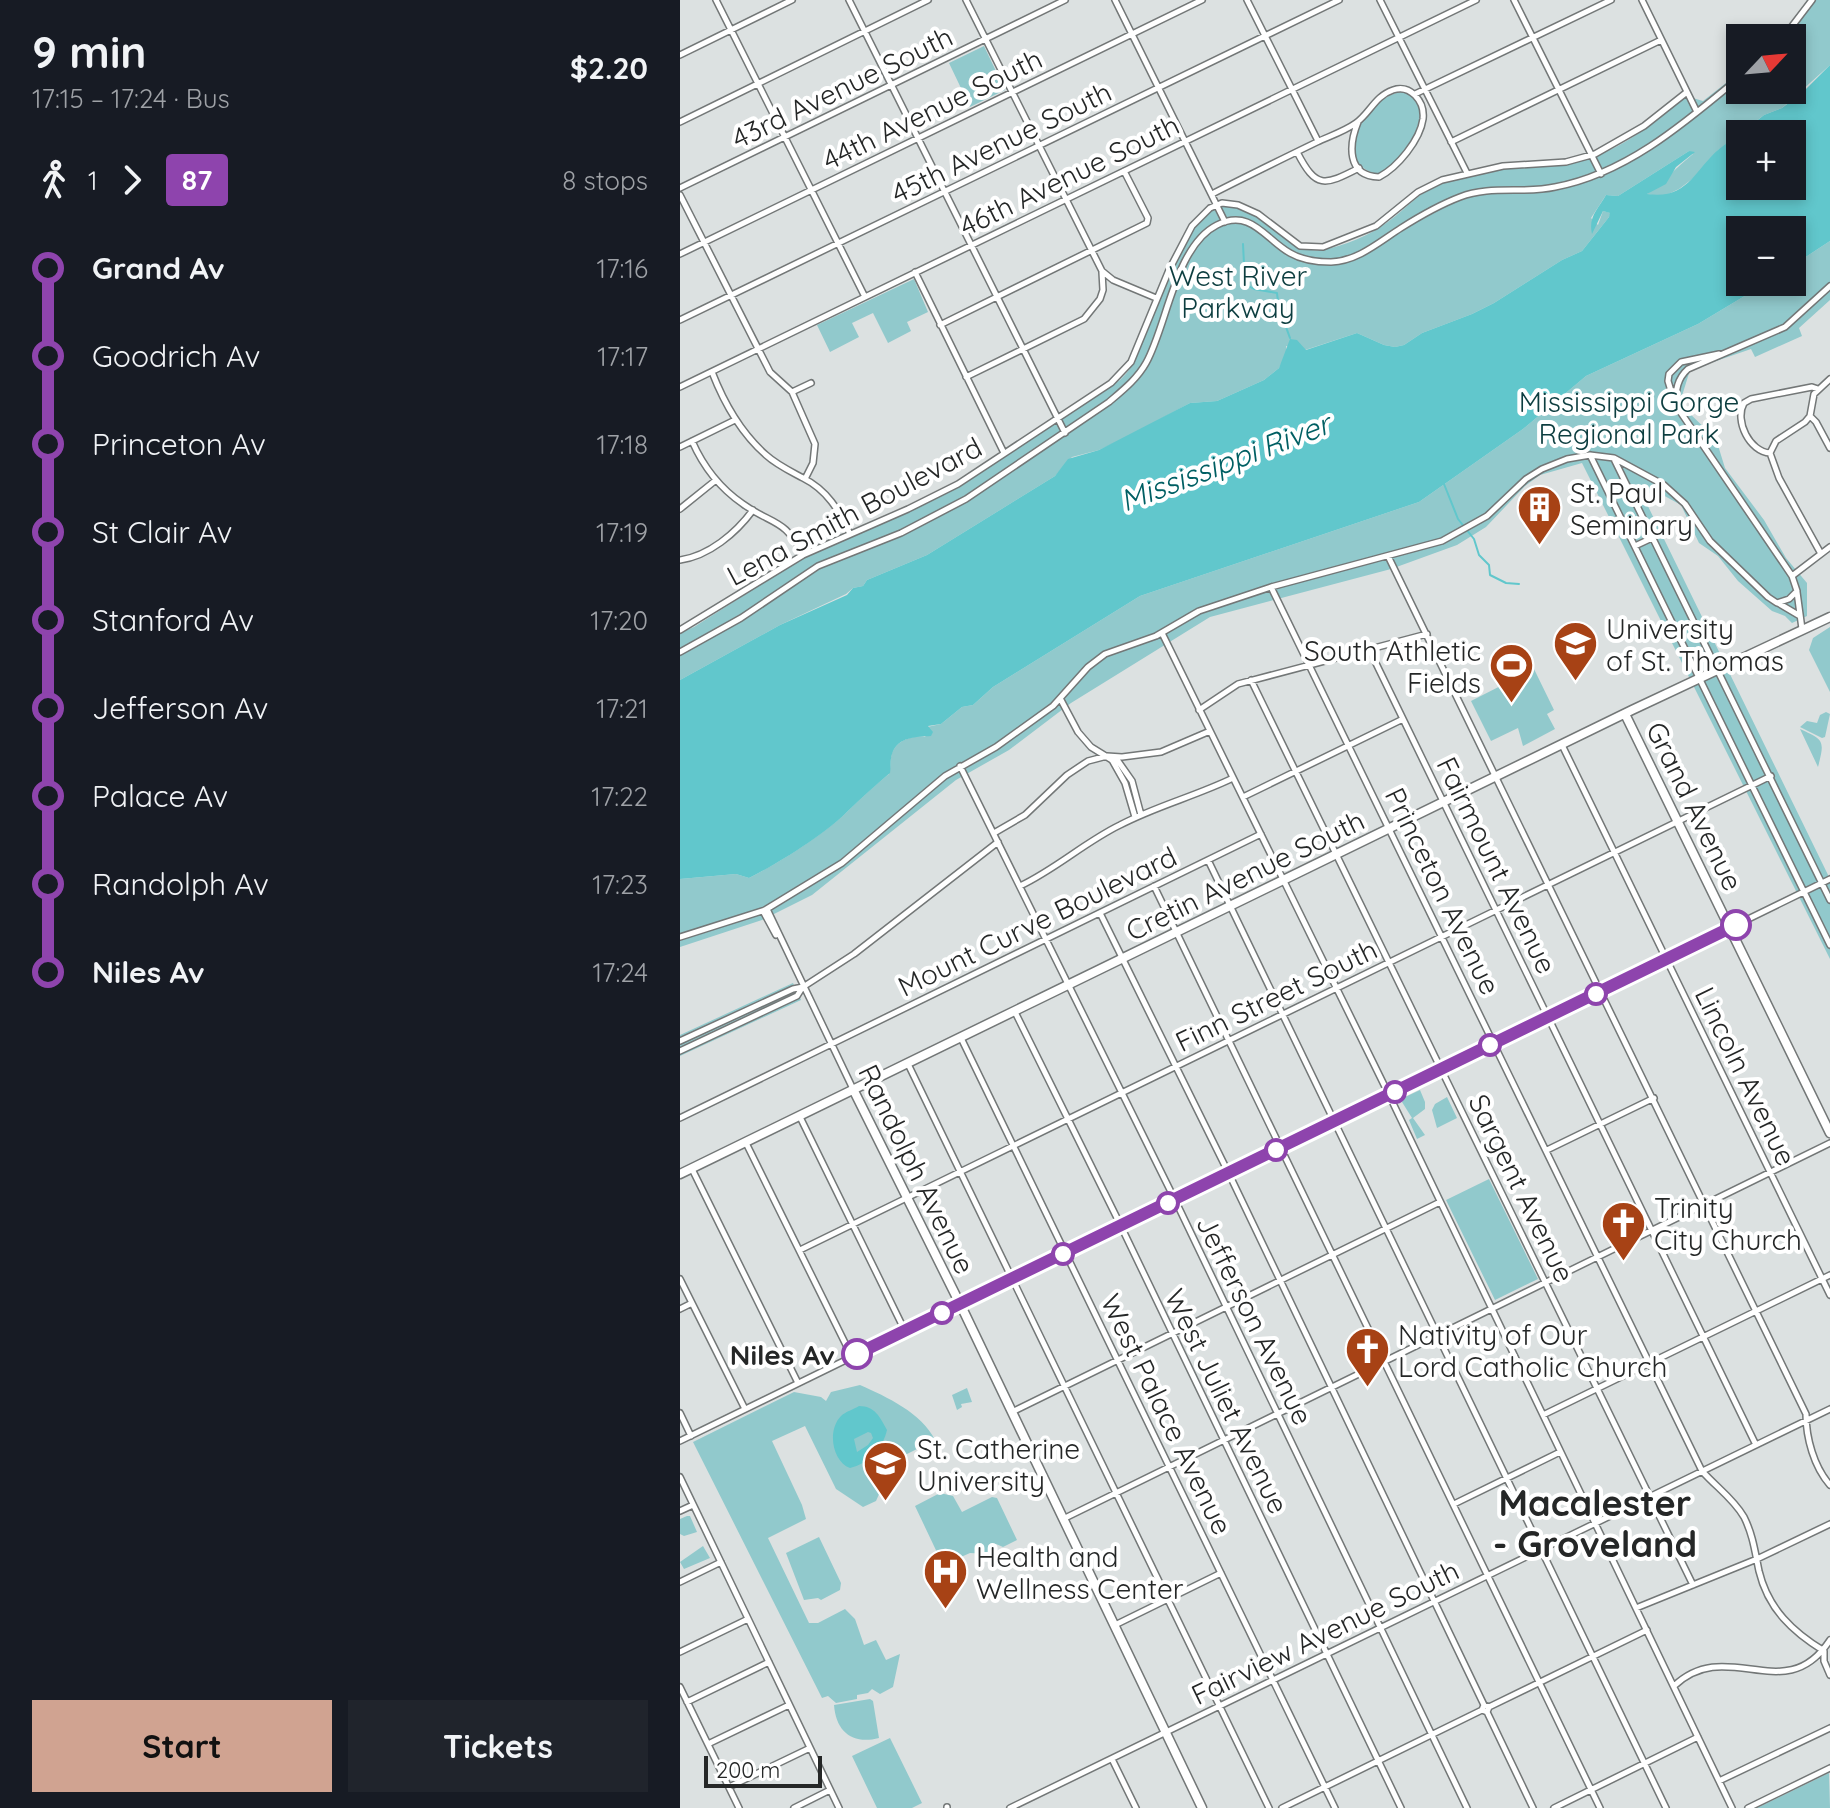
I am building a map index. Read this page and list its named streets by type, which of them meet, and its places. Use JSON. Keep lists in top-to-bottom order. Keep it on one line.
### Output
{"streets":{"main road":["Grand Avenue","Cretin Avenue South","Randolph Avenue"],"street":["43rd Avenue South","44th Avenue South","45th Avenue South","46th Avenue South","Lena Smith Boulevard","Fairmount Avenue","Princeton Avenue","Mount Curve Boulevard","Finn Street South","Lincoln Avenue","Sargent Avenue","Jefferson Avenue","West Juliet Avenue","West Palace Avenue","Fairview Avenue South"]},"crossings":[["Grand Avenue","Cretin Avenue South"],["Grand Avenue","Finn Street South"],["Fairmount Avenue","Cretin Avenue South"],["Fairmount Avenue","Finn Street South"],["Fairmount Avenue","Fairview Avenue South"],["Cretin Avenue South","Princeton Avenue"],["Cretin Avenue South","Lincoln Avenue"],["Cretin Avenue South","Randolph Avenue"],["Cretin Avenue South","Sargent Avenue"],["Cretin Avenue South","Jefferson Avenue"],["Cretin Avenue South","West Juliet Avenue"],["Cretin Avenue South","West Palace Avenue"],["Princeton Avenue","Finn Street South"],["Princeton Avenue","Fairview Avenue South"],["Mount Curve Boulevard","Randolph Avenue"],["Mount Curve Boulevard","Jefferson Avenue"],["Finn Street South","Lincoln Avenue"],["Finn Street South","Randolph Avenue"],["Finn Street South","Sargent Avenue"],["Finn Street South","Jefferson Avenue"],["Finn Street South","West Juliet Avenue"],["Finn Street South","West Palace Avenue"],["Randolph Avenue","Fairview Avenue South"],["Sargent Avenue","Fairview Avenue South"],["Jefferson Avenue","Fairview Avenue South"],["West Juliet Avenue","Fairview Avenue South"],["West Palace Avenue","Fairview Avenue South"]],"districts":["Macalester - Groveland"],"water":["Mississippi River"],"parks":["West River Parkway","Mississippi Gorge Regional Park"],"places":{"building":["St. Paul Seminary"],"school or university":["University of St. Thomas","St. Catherine University"],"sports":["South Athletic Fields"],"church":["Trinity City Church","Nativity of Our Lord Catholic Church"],"other":["Niles Av"],"hospital":["Health and Wellness Center"]},"lines":["bus line 87"],"scale_bar":"200 m","north":"top right","page":{"heading":["9 min","17:15 – 17:24 · Bus","$2.20"],"map_buttons":["+","−"],"legs":["1","87","8 stops"],"list":[{"name":"Grand Av","value":"17:16"},{"name":"Goodrich Av","value":"17:17"},{"name":"Princeton Av","value":"17:18"},{"name":"St Clair Av","value":"17:19"},{"name":"Stanford Av","value":"17:20"},{"name":"Jefferson Av","value":"17:21"},{"name":"Palace Av","value":"17:22"},{"name":"Randolph Av","value":"17:23"},{"name":"Niles Av","value":"17:24"}],"buttons":["Start","Tickets"],"scale":"200 m"}}
